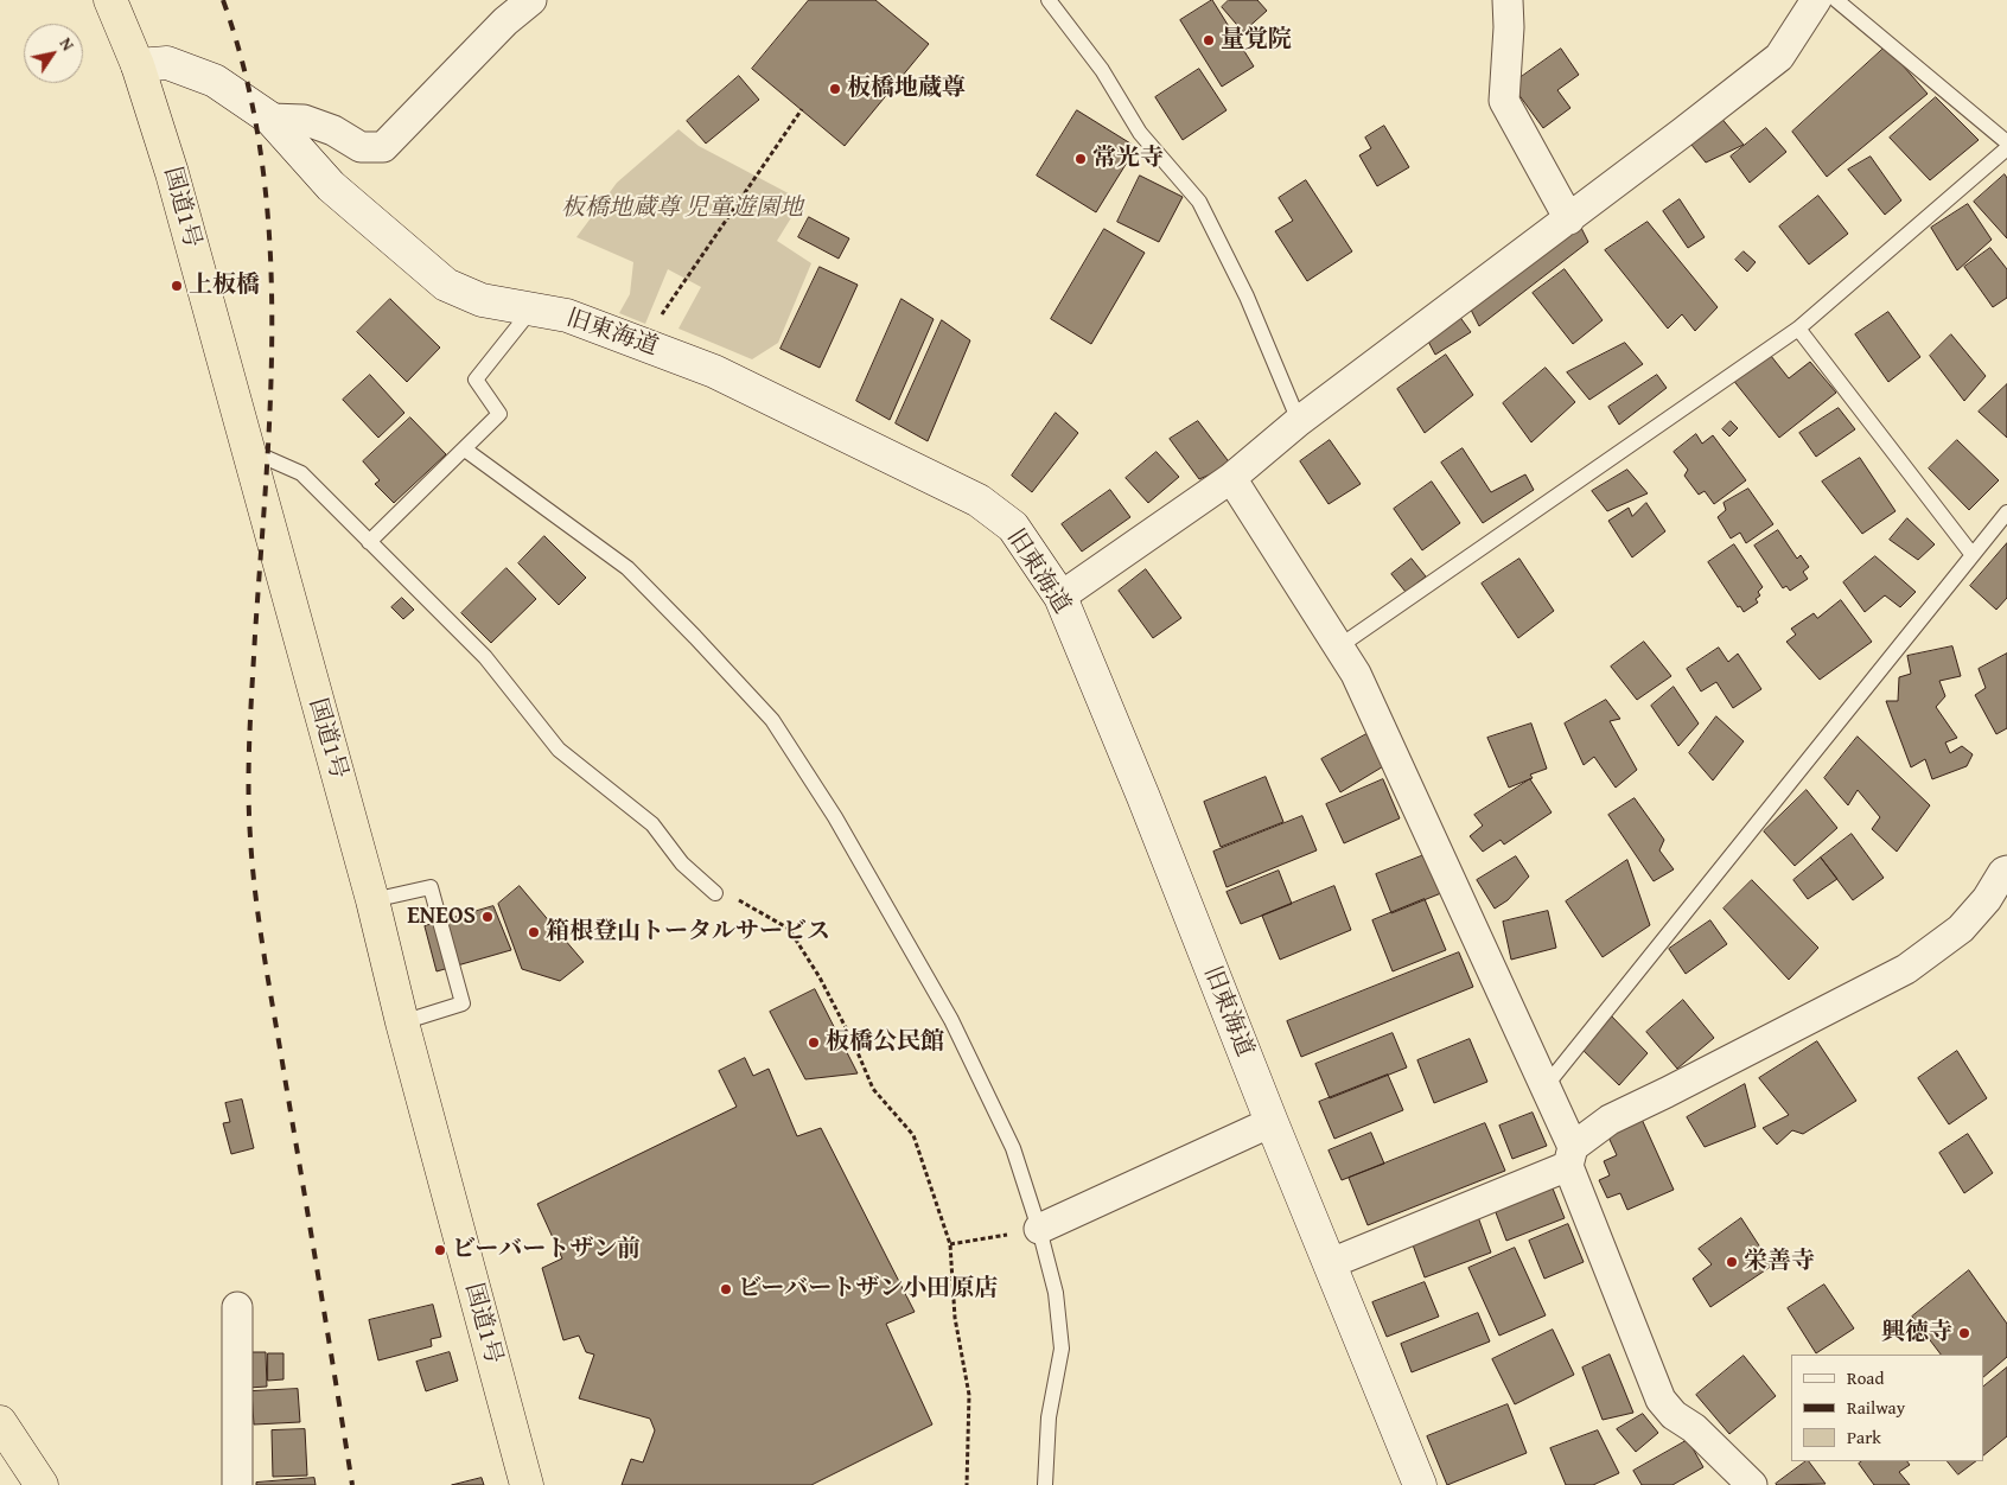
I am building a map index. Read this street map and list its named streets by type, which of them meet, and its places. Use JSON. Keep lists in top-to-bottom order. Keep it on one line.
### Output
{"streets":{"highway":["国道1号"],"street":["旧東海道"]},"crossings":[["国道1号","旧東海道"]],"parks":["板橋地蔵尊 児童遊園地"],"places":["量覚院","板橋地蔵尊","常光寺","上板橋","ENEOS","箱根登山トータルサービス","板橋公民館","ビーバートザン前","栄善寺","ビーバートザン小田原店","興徳寺"],"legend":["Road","Railway","Park"],"north":"top right"}
